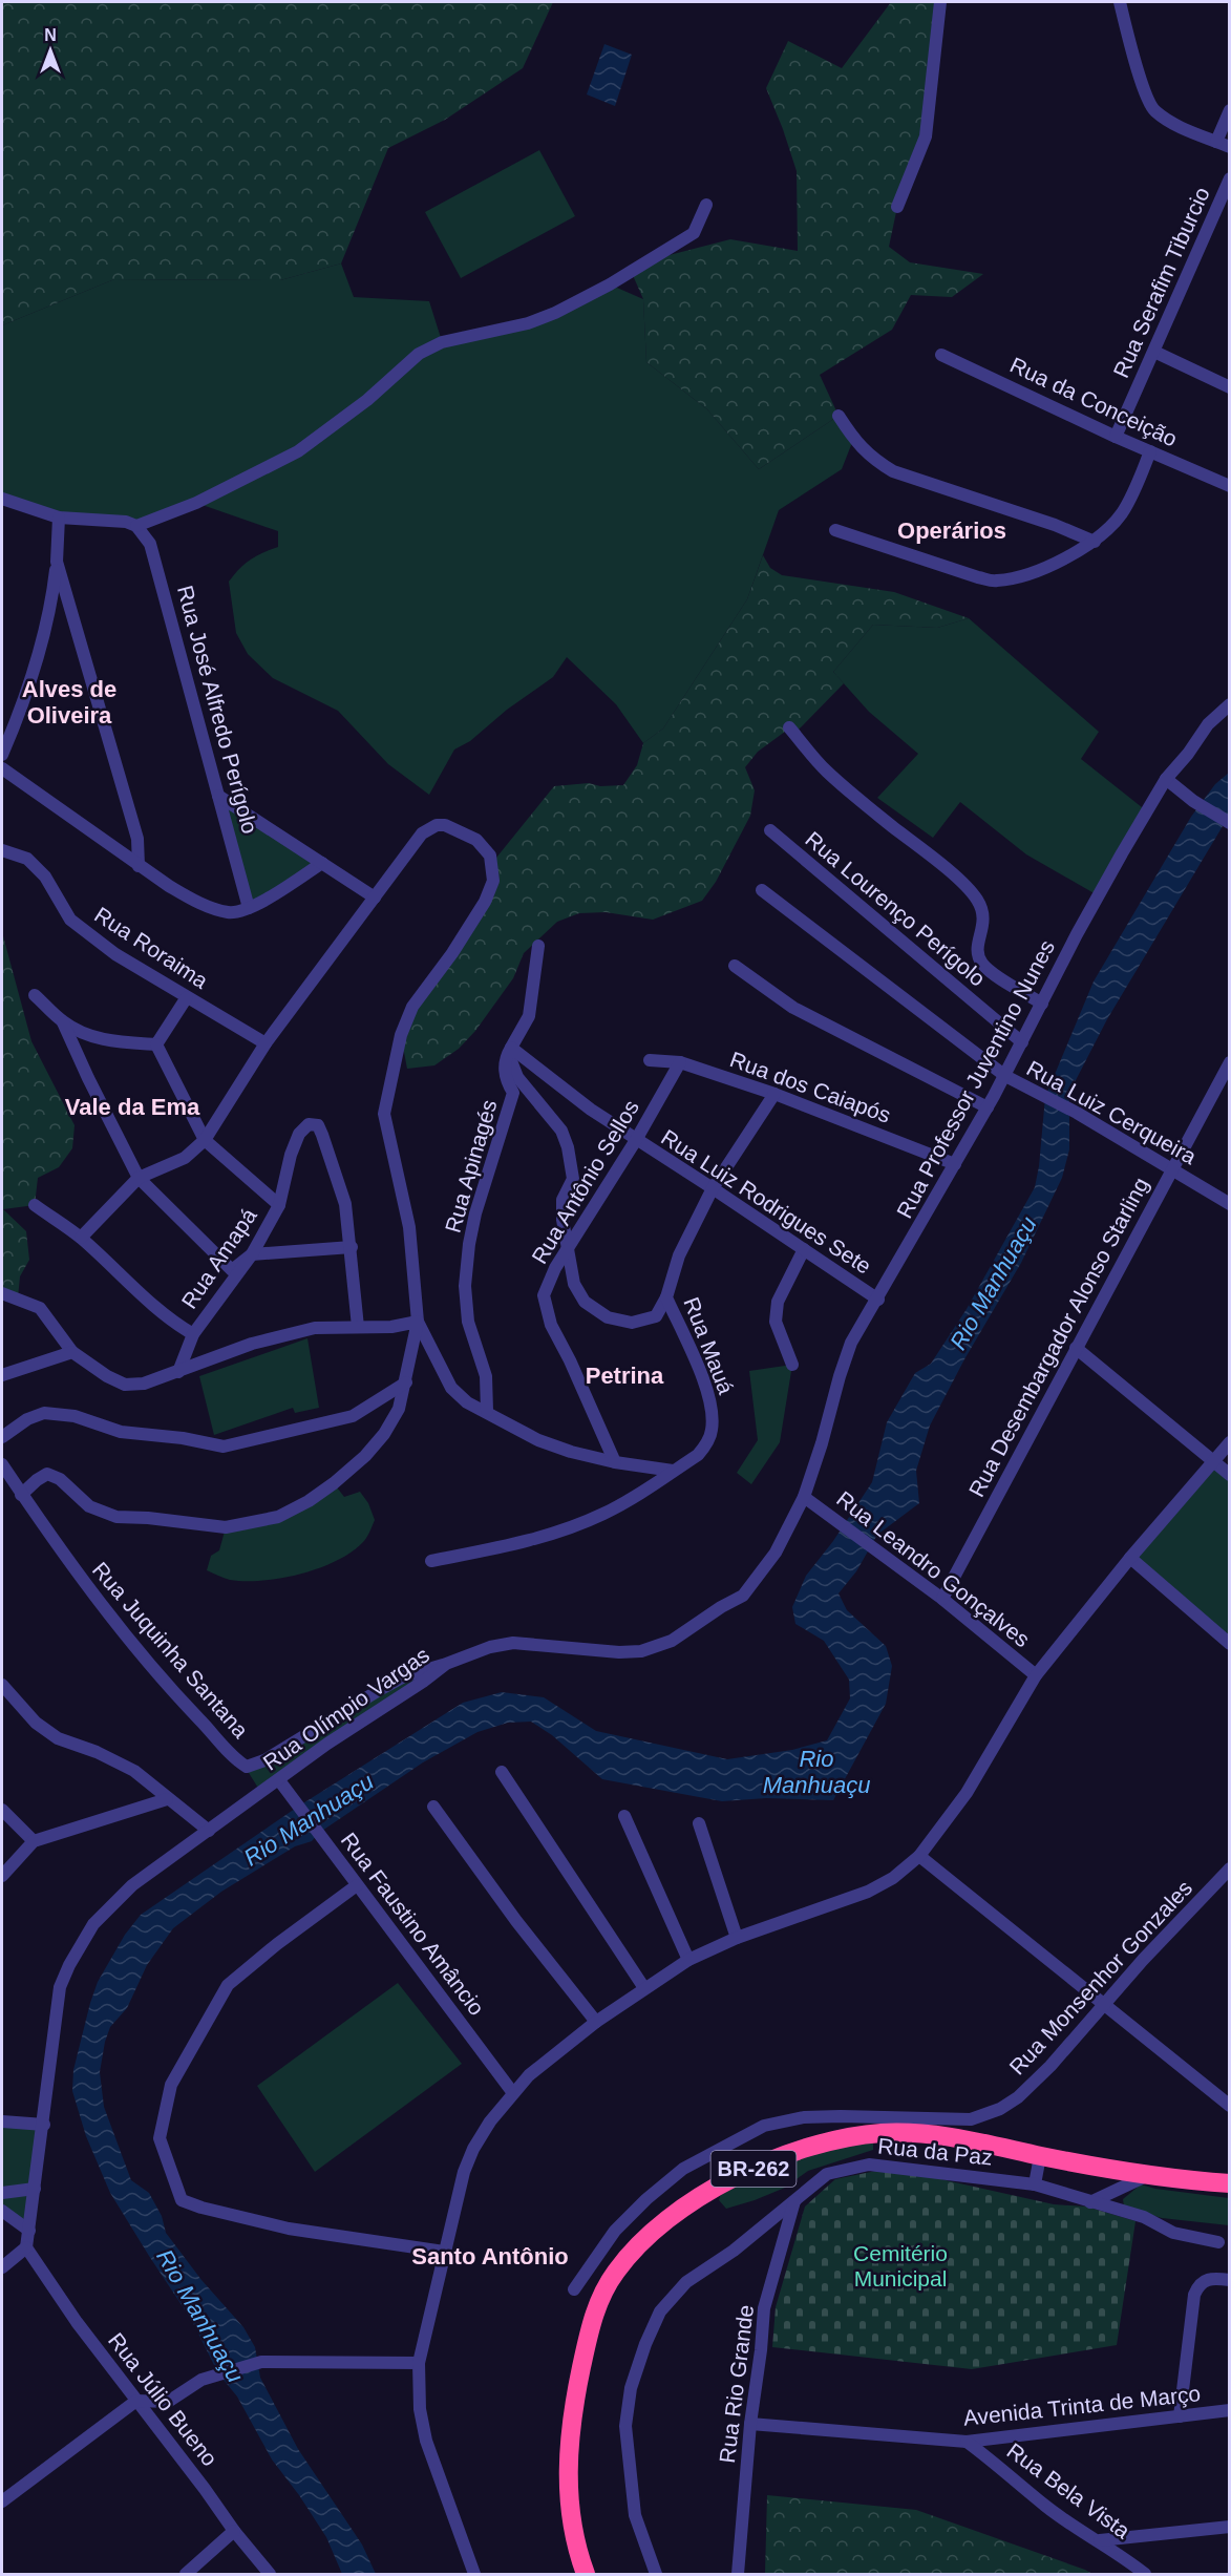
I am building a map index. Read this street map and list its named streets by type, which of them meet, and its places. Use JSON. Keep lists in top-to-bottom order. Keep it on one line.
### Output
{"streets":{"highway":["BR-262"],"street":["Rua Serafim Tiburcio","Rua da Conceição","Rua José Alfredo Perígolo","Rua Lourenço Perígolo","Rua Roraima","Rua Professor Juventino Nunes","Rua dos Caiapós","Rua Luiz Cerqueira","Rua Apinagés","Rua Antônio Sellos","Rua Luiz Rodrigues Sete","Rua Amapá","Rua Desembargador Alonso Starling","Rua Mauá","Rua Leandro Gonçalves","Rua Juquinha Santana","Rua Olímpio Vargas","Rua Faustino Amâncio","Rua Monsenhor Gonzales","Rua da Paz","Rua Rio Grande","Rua Júlio Bueno","Avenida Trinta de Março","Rua Bela Vista"]},"crossings":[["Rua Serafim Tiburcio","Rua da Conceição"],["Rua Lourenço Perígolo","Rua Professor Juventino Nunes"],["Rua Professor Juventino Nunes","Rua dos Caiapós"],["Rua Professor Juventino Nunes","Rua Luiz Cerqueira"],["Rua Professor Juventino Nunes","Rua Luiz Rodrigues Sete"],["Rua Professor Juventino Nunes","Rua Leandro Gonçalves"],["Rua Professor Juventino Nunes","Rua Olímpio Vargas"],["Rua dos Caiapós","Rua Antônio Sellos"],["Rua dos Caiapós","Rua Mauá"],["Rua Luiz Cerqueira","Rua Desembargador Alonso Starling"],["Rua Apinagés","Rua Luiz Rodrigues Sete"],["Rua Antônio Sellos","Rua Luiz Rodrigues Sete"],["Rua Luiz Rodrigues Sete","Rua Mauá"],["Rua Desembargador Alonso Starling","Rua Leandro Gonçalves"],["Rua Leandro Gonçalves","Rua Olímpio Vargas"],["Rua Juquinha Santana","Rua Olímpio Vargas"],["Rua Olímpio Vargas","Rua Faustino Amâncio"],["Rua Olímpio Vargas","Rua Júlio Bueno"],["Rua Monsenhor Gonzales","BR-262"],["Rua da Paz","Rua Rio Grande"],["Rua Rio Grande","Avenida Trinta de Março"],["Avenida Trinta de Março","Rua Bela Vista"]],"districts":["Operários","Alves de Oliveira","Vale da Ema","Petrina","Santo Antônio"],"water":["Rio Manhuaçu"],"parks":["Cemitério Municipal"],"north":"top"}
